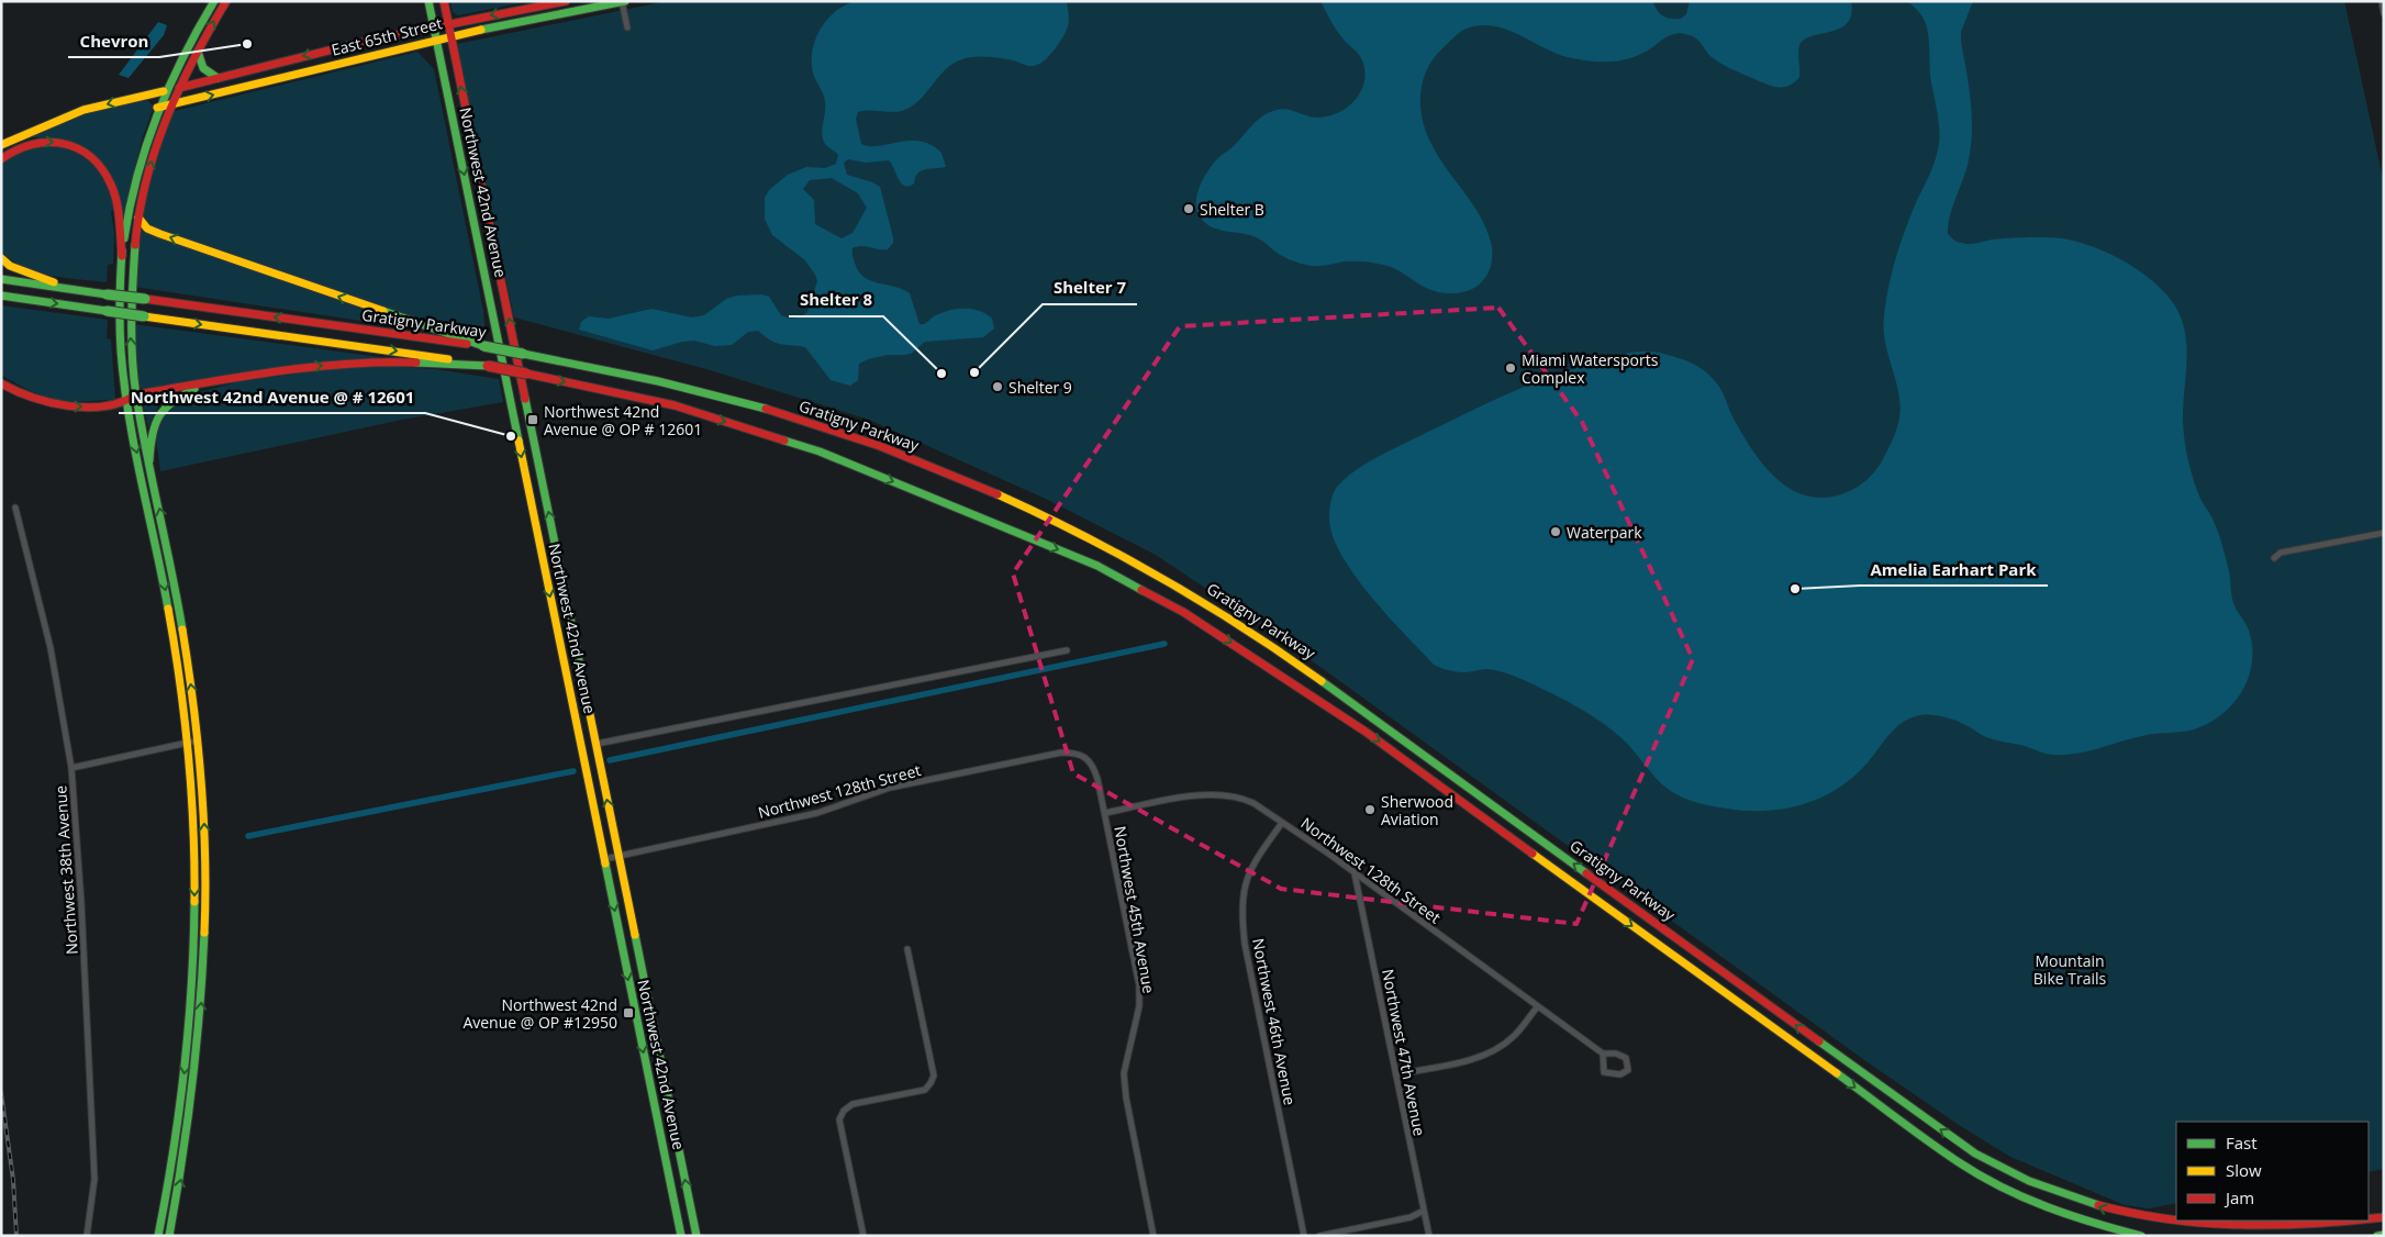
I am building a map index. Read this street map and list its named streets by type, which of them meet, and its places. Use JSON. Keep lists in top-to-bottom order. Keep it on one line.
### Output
{"streets":{"main road":["East 65th Street","Northwest 42nd Avenue","Gratigny Parkway"],"street":["Northwest 128th Street","Northwest 38th Avenue","Northwest 45th Avenue","Northwest 46th Avenue","Northwest 47th Avenue"]},"crossings":[["East 65th Street","Northwest 42nd Avenue"],["Northwest 42nd Avenue","Northwest 128th Street"],["Northwest 128th Street","Northwest 45th Avenue"],["Northwest 128th Street","Northwest 46th Avenue"],["Northwest 128th Street","Northwest 47th Avenue"]],"parks":["Mountain Bike Trails"],"places":{"other":["Chevron","Shelter B","Miami Watersports Complex","Shelter 7","Shelter 8","Shelter 9","Northwest 42nd Avenue @ # 12601","Waterpark","Amelia Earhart Park","Sherwood Aviation"],"transit":["Northwest 42nd Avenue @ OP # 12601","Northwest 42nd Avenue @ OP #12950"]},"legend":["Fast","Slow","Jam"]}
